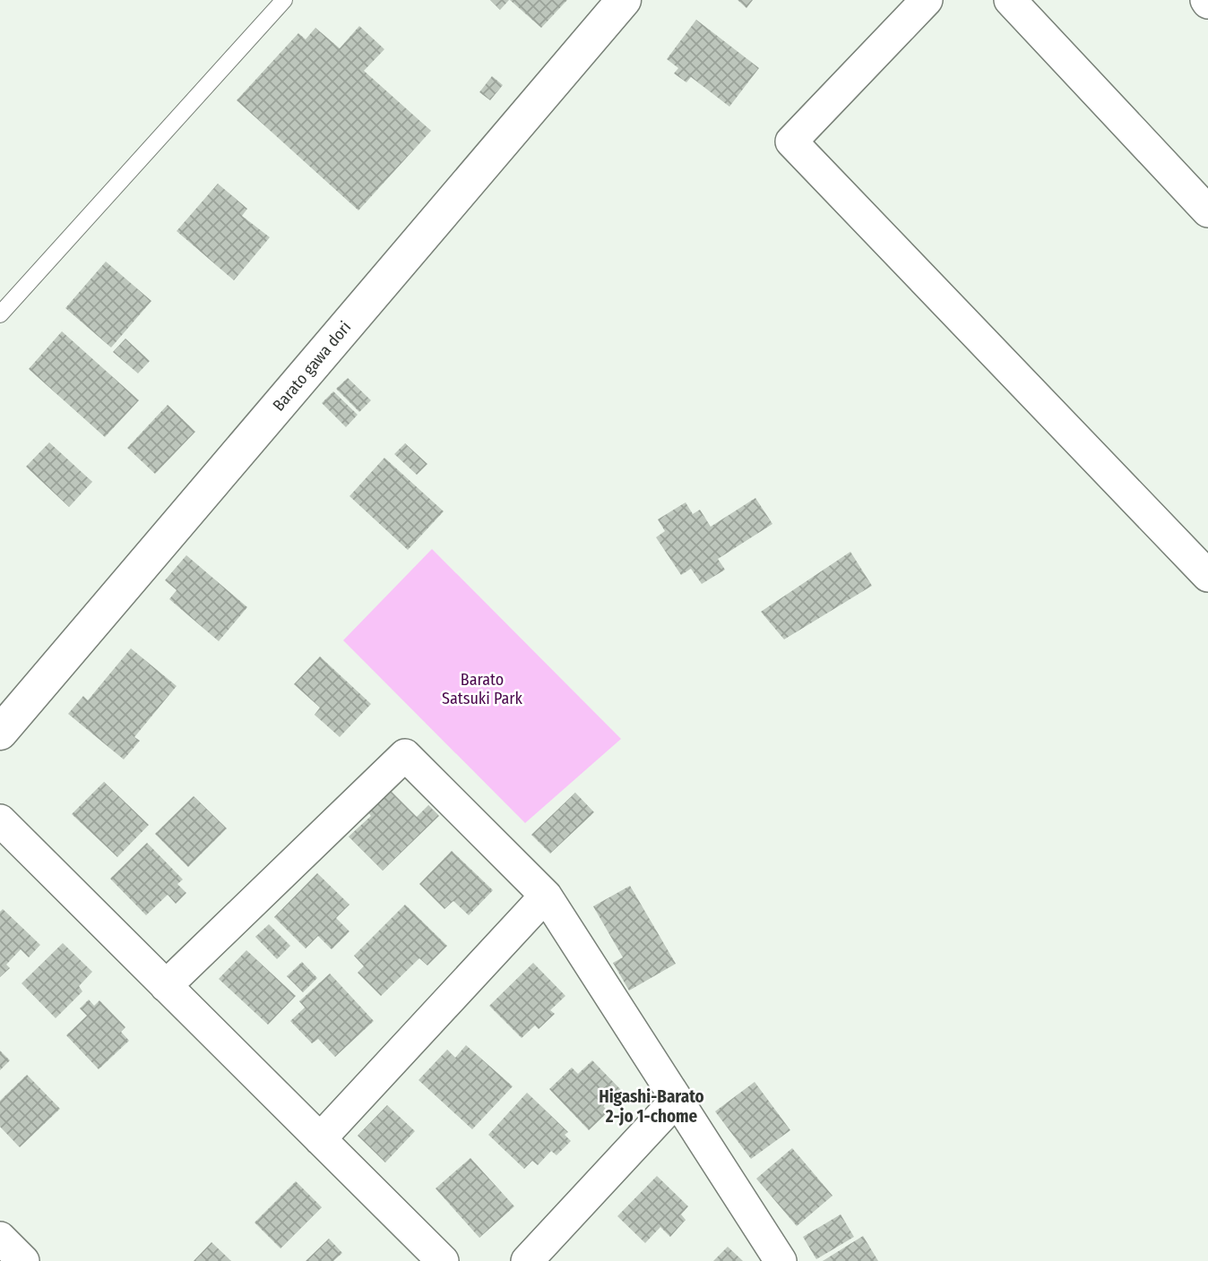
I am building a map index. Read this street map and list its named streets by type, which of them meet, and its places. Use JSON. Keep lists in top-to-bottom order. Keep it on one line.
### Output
{"streets":{"street":["Barato gawa dori"]},"districts":["Higashi-Barato 2-jo 1-chome"],"parks":["Barato Satsuki Park"]}
